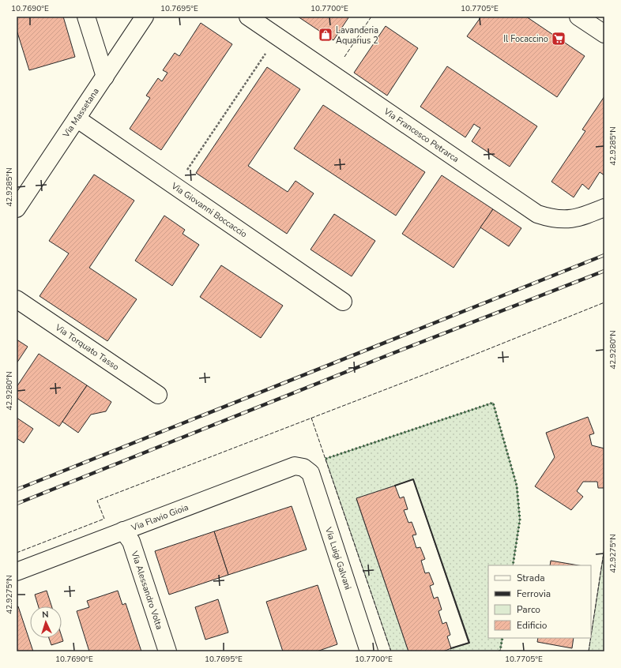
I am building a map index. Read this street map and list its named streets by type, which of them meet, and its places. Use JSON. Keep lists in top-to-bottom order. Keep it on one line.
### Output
{"streets":{"street":["Via Massetana","Via Francesco Petrarca","Via Giovanni Boccaccio","Via Torquato Tasso","Via Flavio Gioia","Via Luigi Galvani","Via Alessandro Volta"]},"crossings":[["Via Massetana","Via Giovanni Boccaccio"],["Via Flavio Gioia","Via Luigi Galvani"],["Via Flavio Gioia","Via Alessandro Volta"]],"places":{"shop":["Lavanderia Aquarius 2"],"supermarket":["Il Focaccino"]},"legend":["Strada","Ferrovia","Parco","Edificio"],"north":"top","coordinates":["10.7690°E","10.7695°E","10.7700°E","10.7705°E","42.9285°N","42.9280°N","42.9275°N"]}
